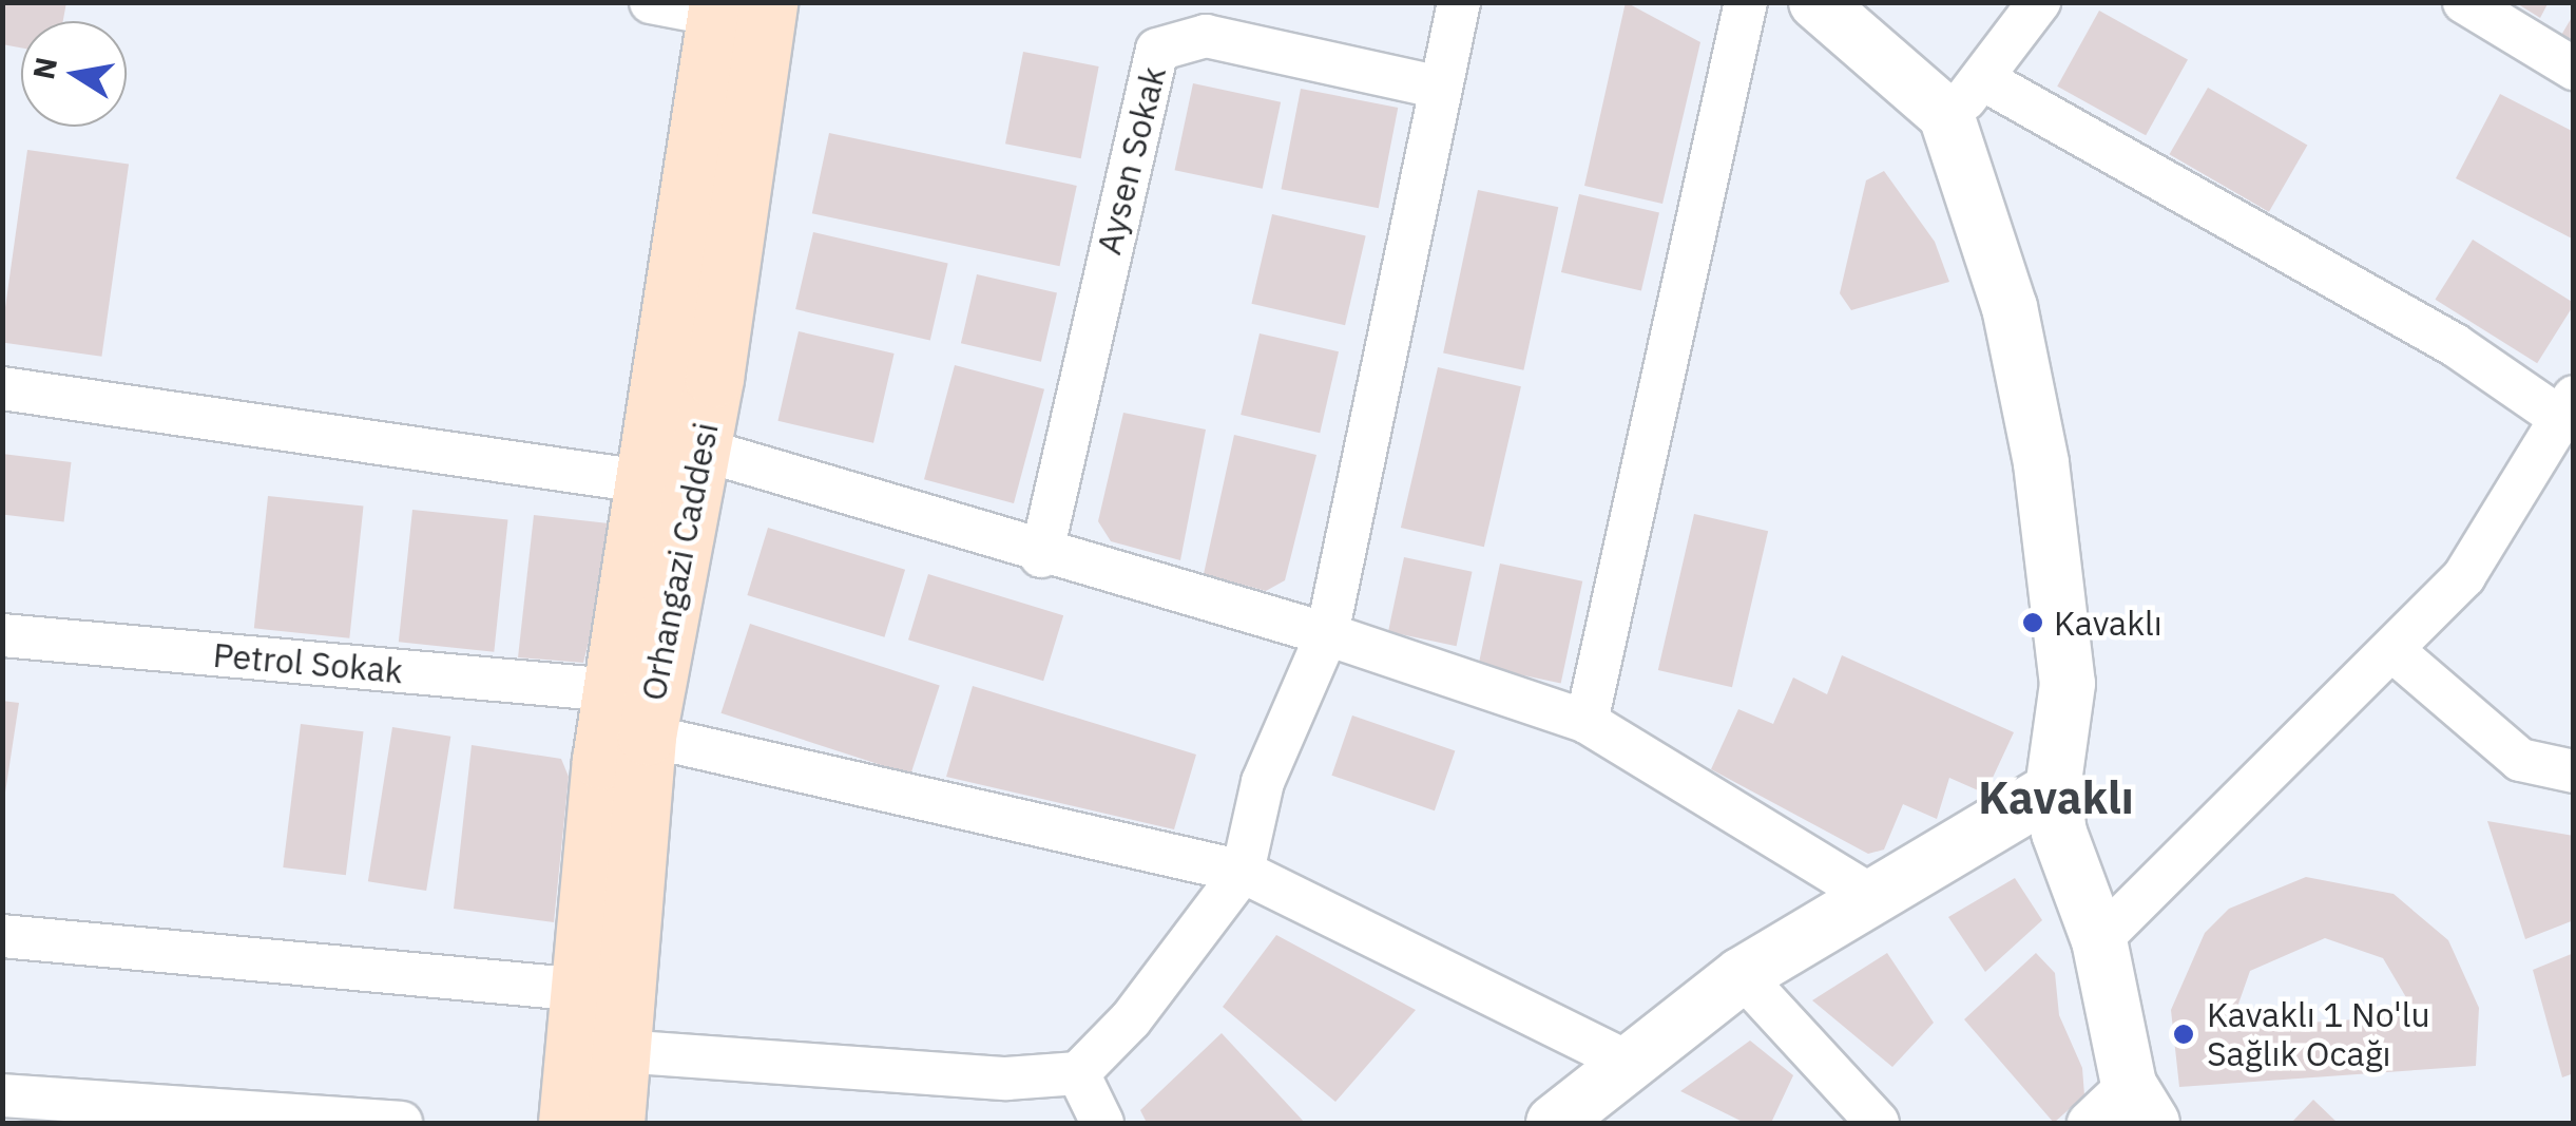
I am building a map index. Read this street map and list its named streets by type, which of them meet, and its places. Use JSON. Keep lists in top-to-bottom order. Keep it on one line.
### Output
{"streets":{"main road":["Orhangazi Caddesi"],"street":["Aysen Sokak","Petrol Sokak"]},"crossings":[["Orhangazi Caddesi","Petrol Sokak"]],"districts":["Kavaklı"],"places":["Kavaklı","Kavaklı 1 No'lu Sağlık Ocağı"],"north":"left"}
